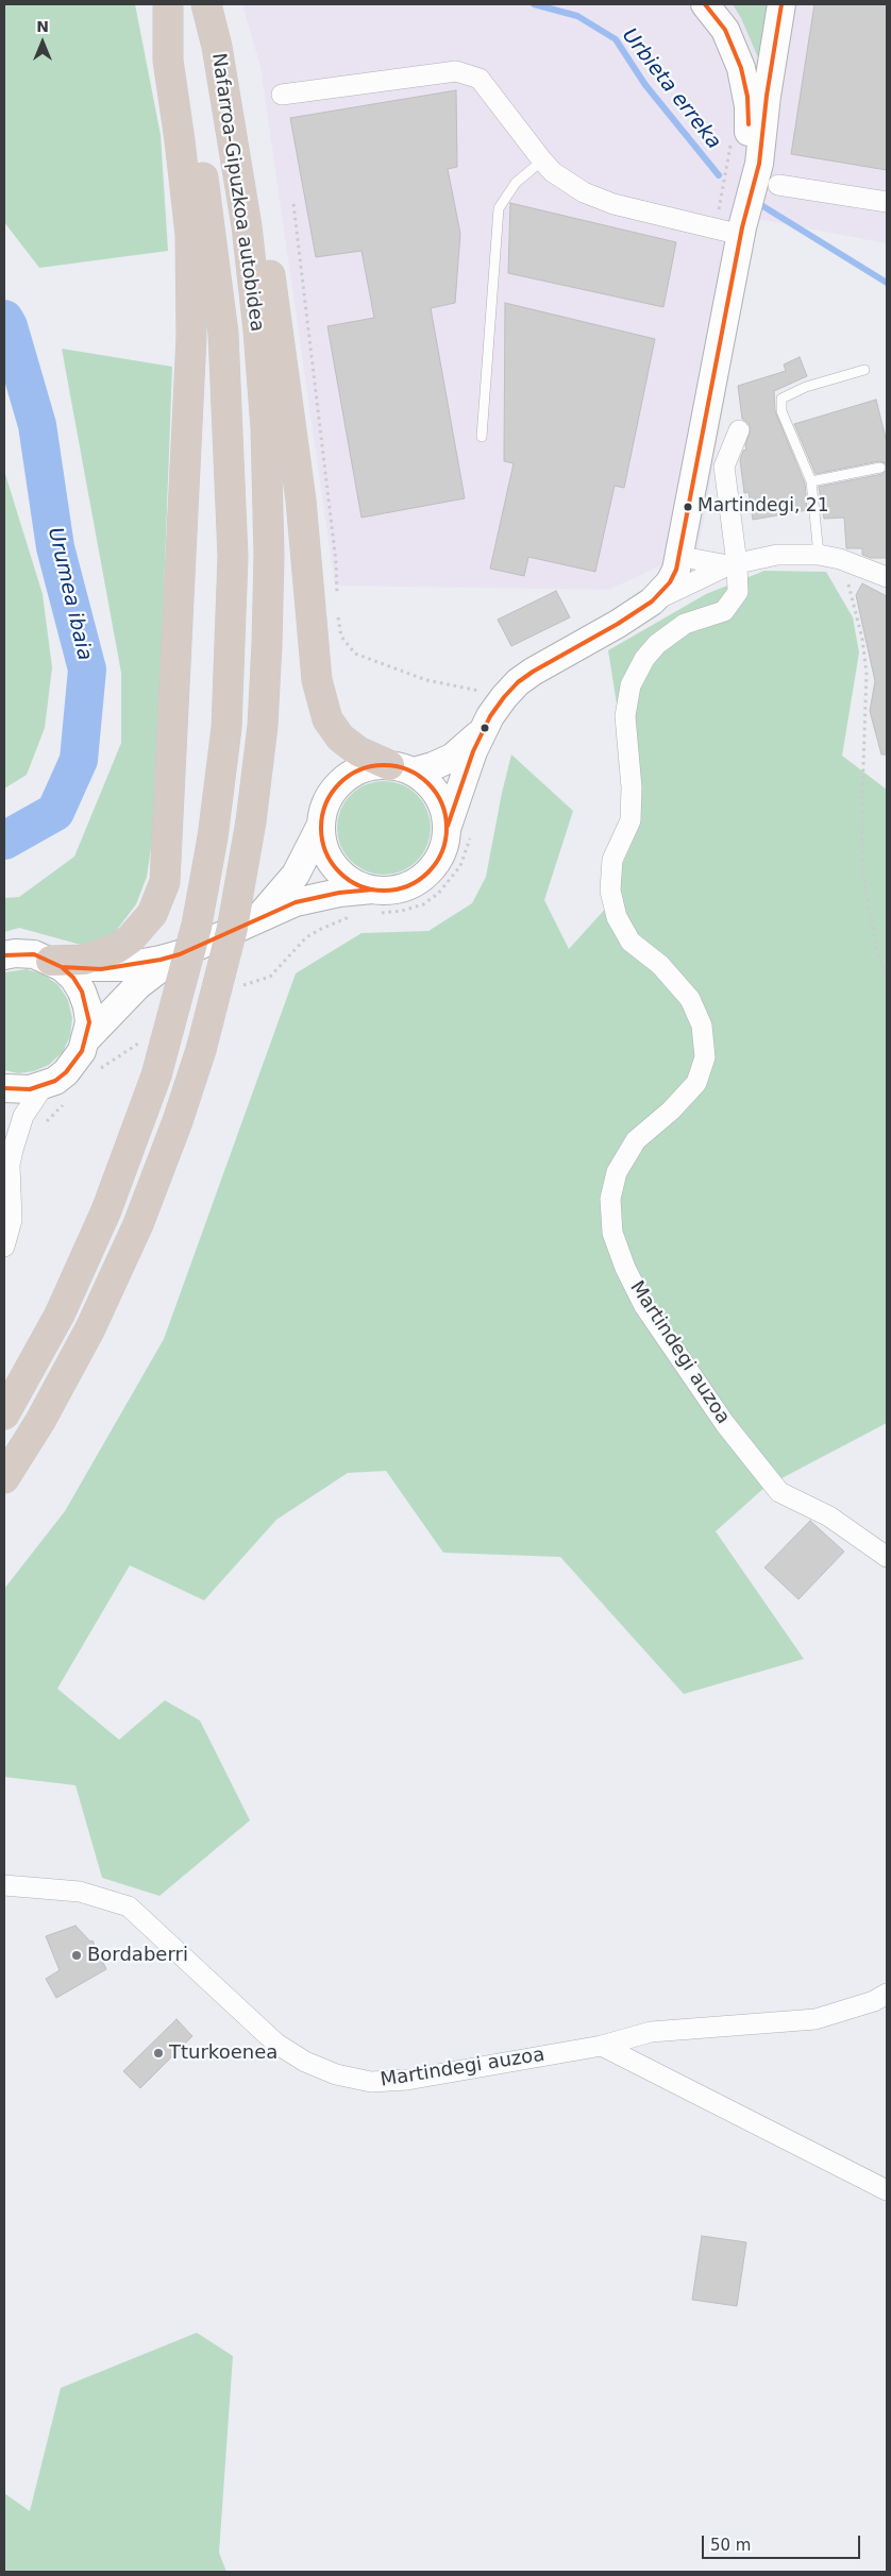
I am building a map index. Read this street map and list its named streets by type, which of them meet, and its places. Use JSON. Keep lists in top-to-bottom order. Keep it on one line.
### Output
{"streets":{"highway":["Nafarroa-Gipuzkoa autobidea"],"street":["Martindegi auzoa"]},"water":["Urbieta erreka","Urumea ibaia"],"places":["Martindegi, 21","Bordaberri","Tturkoenea"],"scale_bar":"50 m","north":"top"}
